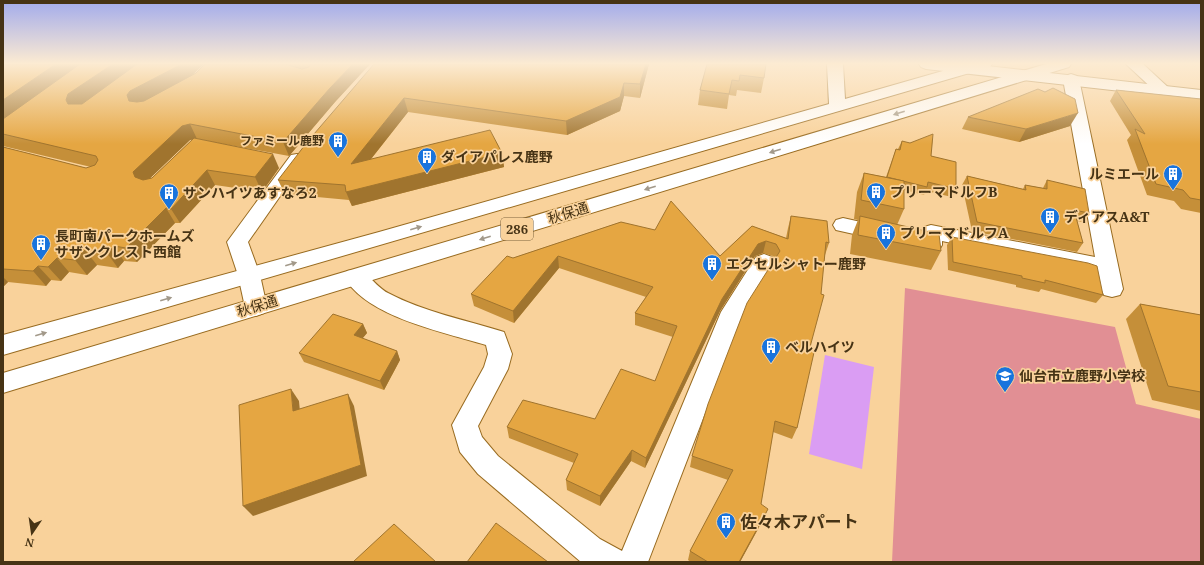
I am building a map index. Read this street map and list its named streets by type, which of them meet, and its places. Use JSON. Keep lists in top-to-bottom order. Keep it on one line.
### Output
{"streets":{"main road":["秋保通","286"]},"places":{"building":["ファミール鹿野","ダイアパレス鹿野","ルミエール","プリーマドルフB","サンハイツあすなろ2","ディアスA&T","プリーマドルフA","長町南パークホームズ サザンクレスト西館","エクセルシャトー鹿野","ベルハイツ","佐々木アパート"],"school or university":["仙台市立鹿野小学校"]},"north":"bottom"}
